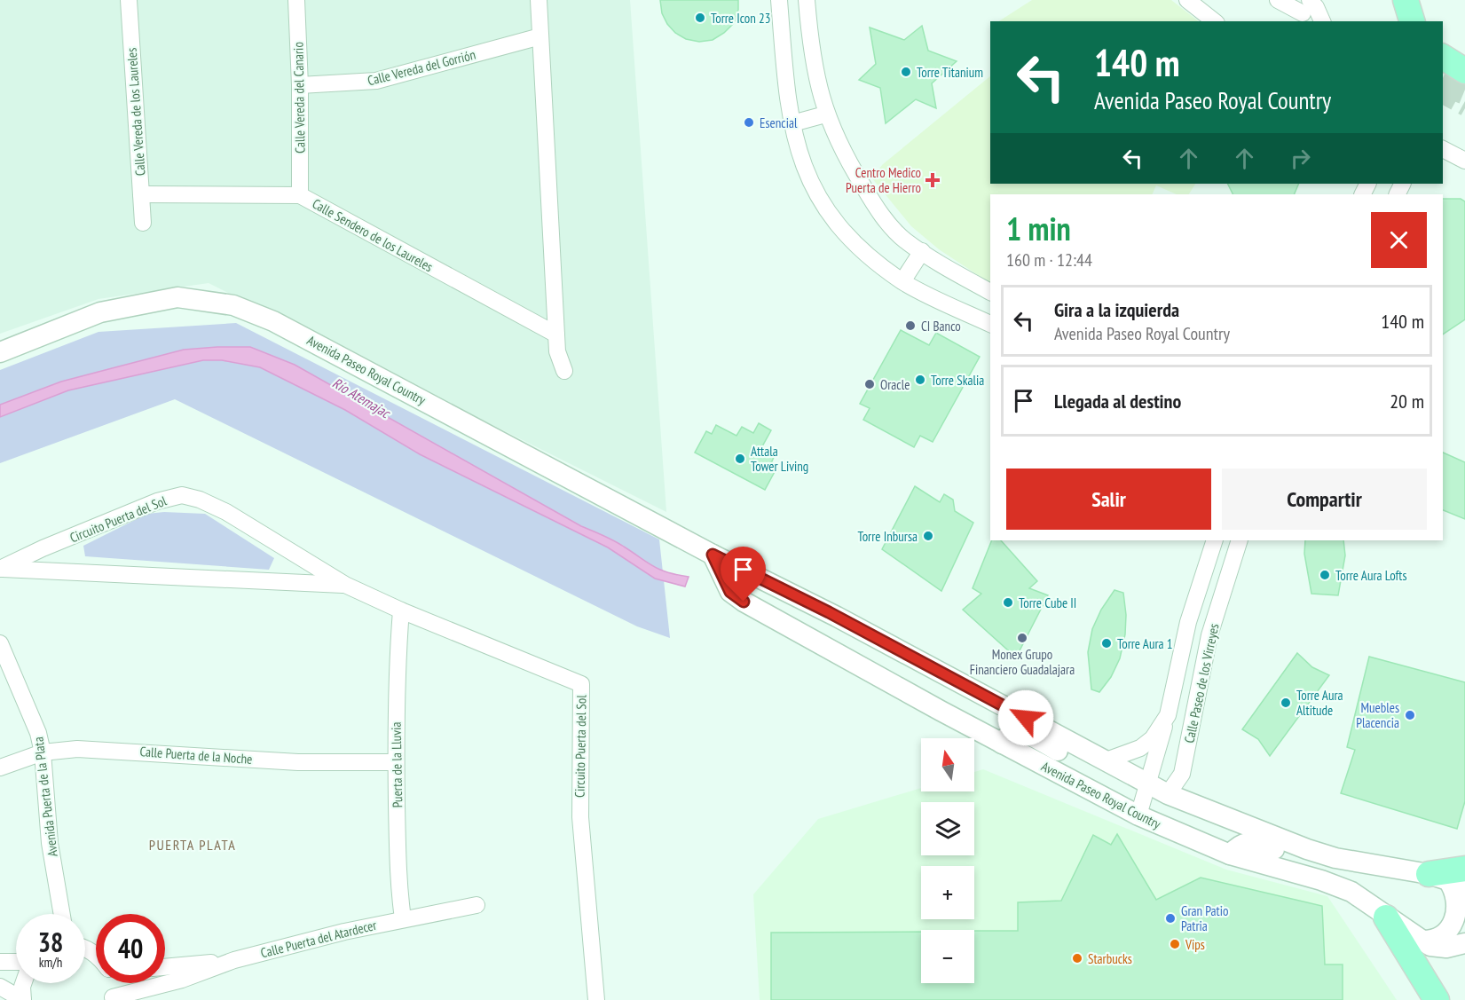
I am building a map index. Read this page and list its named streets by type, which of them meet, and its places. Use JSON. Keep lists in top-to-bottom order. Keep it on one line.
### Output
{"streets":{"street":["Calle Vereda del Gorrión","Calle Vereda del Canario","Calle Vereda de los Laureles","Calle Sendero de los Laureles","Avenida Paseo Royal Country","Circuito Puerta del Sol","Calle Paseo de los Virreyes","Calle Puerta de la Noche","Puerta de la Lluvia","Avenida Puerta de la Plata","Calle Puerta del Atardecer"]},"crossings":[["Calle Vereda del Gorrión","Calle Vereda del Canario"],["Calle Vereda del Canario","Calle Sendero de los Laureles"],["Calle Vereda de los Laureles","Calle Sendero de los Laureles"],["Avenida Paseo Royal Country","Calle Paseo de los Virreyes"],["Circuito Puerta del Sol","Puerta de la Lluvia"],["Calle Puerta de la Noche","Puerta de la Lluvia"],["Calle Puerta de la Noche","Avenida Puerta de la Plata"],["Puerta de la Lluvia","Calle Puerta del Atardecer"]],"districts":["PUERTA PLATA"],"water":["Río Atemajac"],"places":{"other":["Torre Icon 23","Torre Titanium","Esencial","CI Banco","Torre Skalia","Oracle","Attala Tower Living","Torre Inbursa","Torre Aura Lofts","Torre Cube II","Monex Grupo Financiero Guadalajara","Torre Aura 1","Torre Aura Altitude","Muebles Placencia","Gran Patio Patria","Vips","Starbucks"],"health":["Centro Medico Puerta de Hierro"]},"north":"top","page":{"turn":["140 m","Avenida Paseo Royal Country"],"heading":["1 min","160 m · 12:44"],"list":[{"name":"Gira a la izquierda","note":"Avenida Paseo Royal Country","value":"140 m"},{"name":"Llegada al destino","value":"20 m"}],"buttons":["Salir","Compartir"],"map_buttons":["+","−"],"speed":"38 km/h","limit":"40"}}
